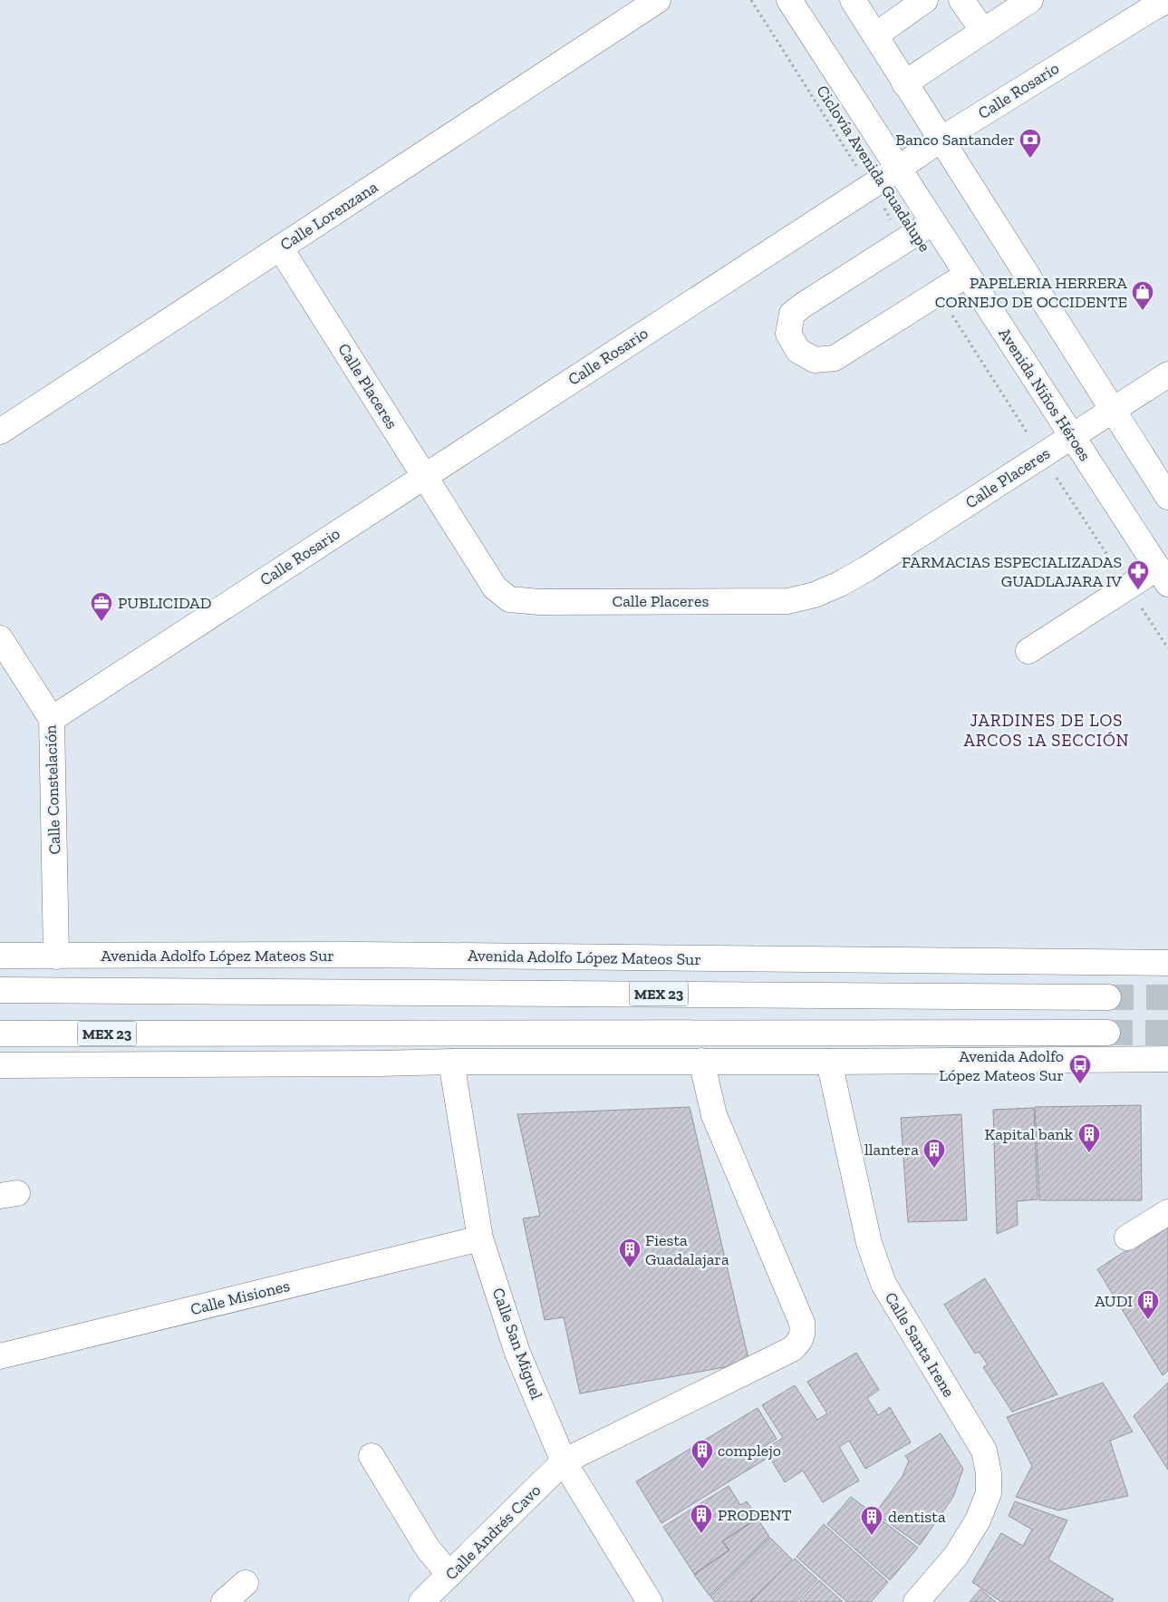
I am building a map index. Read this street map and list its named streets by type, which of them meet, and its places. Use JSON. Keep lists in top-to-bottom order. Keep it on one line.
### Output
{"streets":{"main road":["Calle Rosario","Calle Lorenzana","Calle Placeres","Avenida Niños Héroes","Calle Constelación","Avenida Adolfo López Mateos Sur","MEX 23","Calle Misiones","Calle San Miguel","Calle Santa Irene","Calle Andrés Cavo"],"path":["Ciclovía Avenida Guadalupe"]},"crossings":[["Calle Rosario","Ciclovía Avenida Guadalupe"],["Calle Rosario","Calle Placeres"],["Calle Rosario","Avenida Niños Héroes"],["Calle Rosario","Calle Constelación"],["Calle Lorenzana","Calle Placeres"],["Calle Placeres","Avenida Niños Héroes"],["Calle Constelación","Avenida Adolfo López Mateos Sur"],["Calle Misiones","Calle San Miguel"],["Calle San Miguel","Calle Andrés Cavo"]],"districts":["JARDINES DE LOS ARCOS 1A SECCIÓN"],"places":{"bank":["Banco Santander"],"shop":["PAPELERIA HERRERA CORNEJO DE OCCIDENTE"],"pharmacy":["FARMACIAS ESPECIALIZADAS GUADLAJARA IV"],"office":["PUBLICIDAD"],"bus stop":["Avenida Adolfo López Mateos Sur"],"building":["Kapital bank","llantera","Fiesta Guadalajara","AUDI","complejo","PRODENT","dentista"]}}
